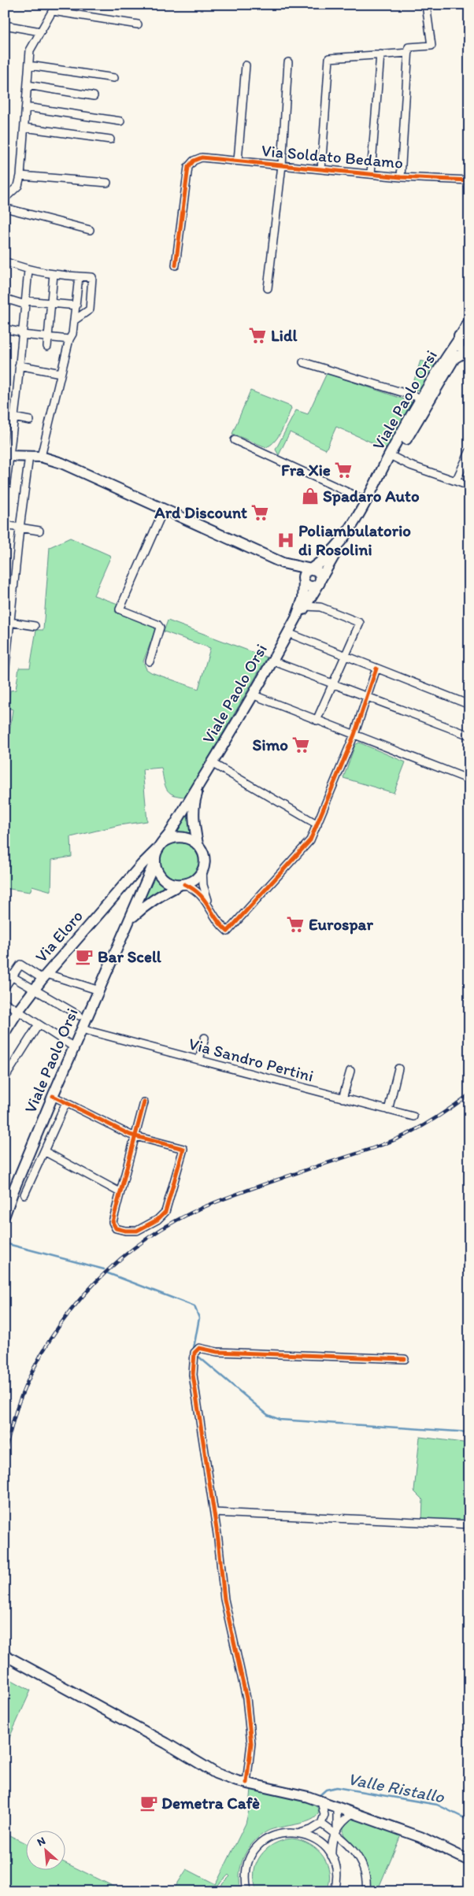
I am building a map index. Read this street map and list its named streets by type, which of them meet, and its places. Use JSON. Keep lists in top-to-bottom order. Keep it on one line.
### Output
{"streets":{"main road":["Viale Paolo Orsi","Via Eloro"],"street":["Via Soldato Bedamo","Via Sandro Pertini"]},"crossings":[["Viale Paolo Orsi","Via Eloro"],["Viale Paolo Orsi","Via Sandro Pertini"],["Via Eloro","Via Sandro Pertini"]],"water":["Valle Ristallo"],"places":{"supermarket":["Lidl","Fra Xie","Ard Discount","Simo","Eurospar"],"shop":["Spadaro Auto"],"hospital":["Poliambulatorio di Rosolini"],"cafe":["Bar Scell","Demetra Cafè"]},"north":"top left"}
